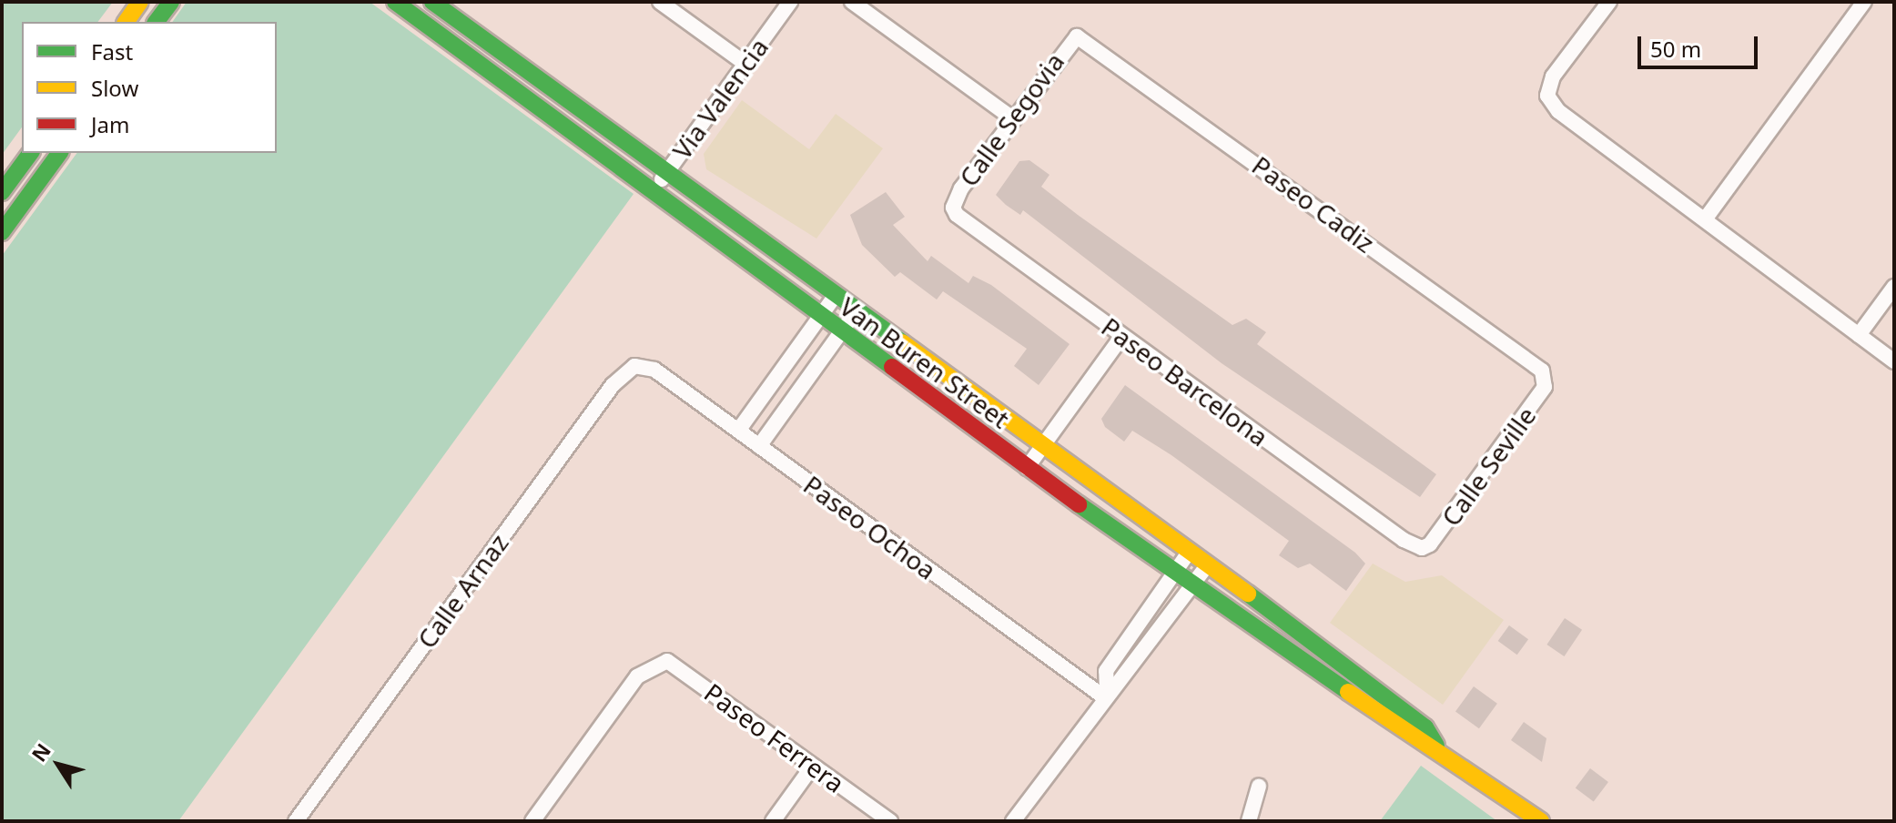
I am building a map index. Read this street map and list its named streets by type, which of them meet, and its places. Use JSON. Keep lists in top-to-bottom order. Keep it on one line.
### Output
{"streets":{"street":["Via Valencia","Calle Segovia","Paseo Cadiz","Van Buren Street","Paseo Barcelona","Calle Seville","Paseo Ochoa","Calle Arnaz","Paseo Ferrera"]},"crossings":[["Via Valencia","Van Buren Street"],["Calle Segovia","Paseo Cadiz"],["Calle Segovia","Paseo Barcelona"],["Paseo Cadiz","Calle Seville"],["Paseo Barcelona","Calle Seville"],["Paseo Ochoa","Calle Arnaz"]],"legend":["Fast","Slow","Jam"],"scale_bar":"50 m","north":"top left"}
